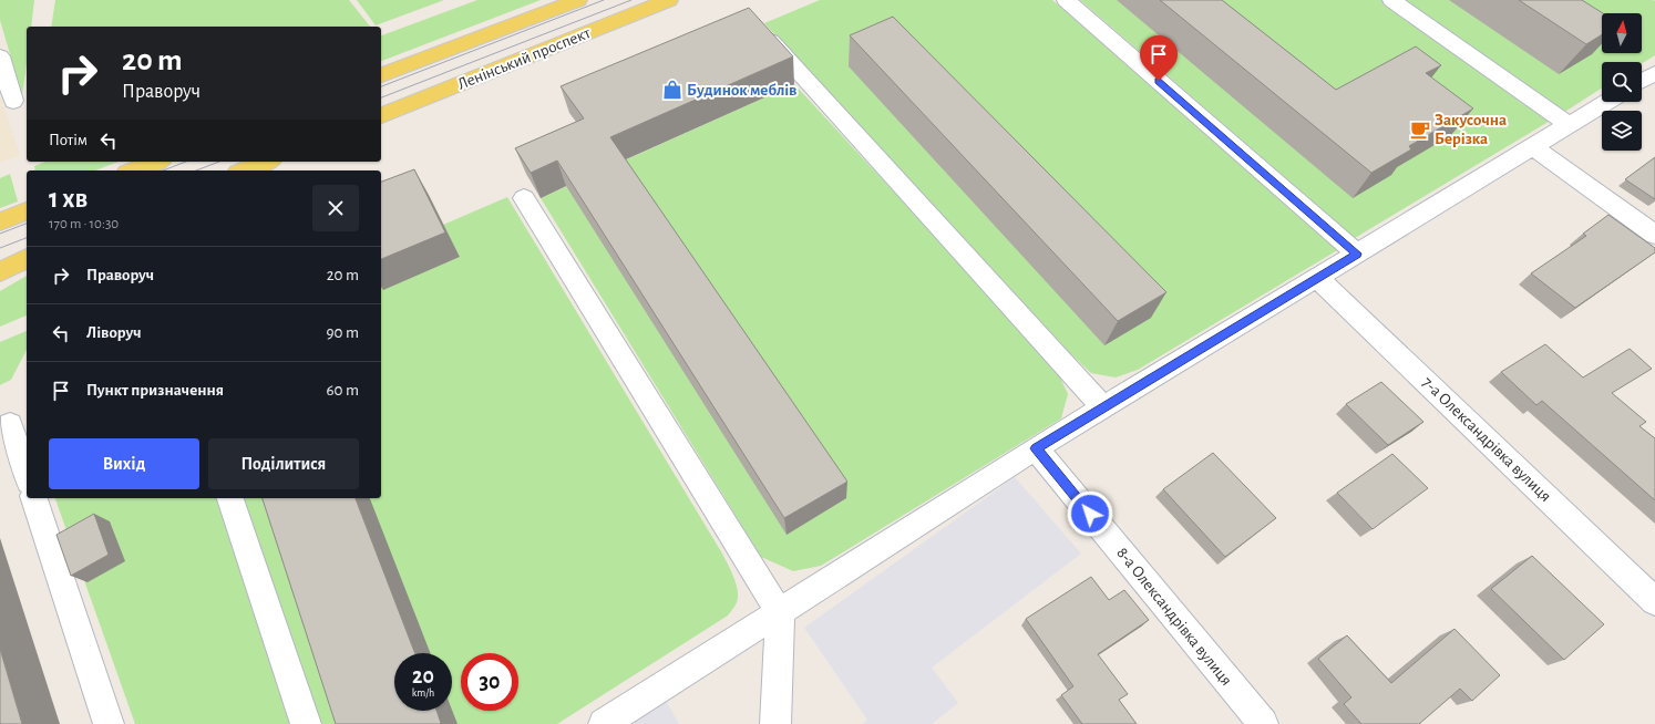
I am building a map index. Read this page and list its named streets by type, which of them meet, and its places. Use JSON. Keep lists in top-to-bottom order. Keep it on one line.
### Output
{"streets":{"main road":["Ленінський проспект"],"street":["7-а Олександрівка вулиця","8-а Олександрівка вулиця"]},"places":{"shop":["Будинок меблів"],"cafe":["Закусочна Берізка"]},"north":"top","page":{"turn":["20 m","Праворуч"],"then":"Потім","heading":["1 хв","170 m · 10:30"],"list":[{"name":"Праворуч","value":"20 m"},{"name":"Ліворуч","value":"90 m"},{"name":"Пункт призначення","value":"60 m"}],"buttons":["Вихід","Поділитися"],"speed":"20 km/h","limit":"30"}}
